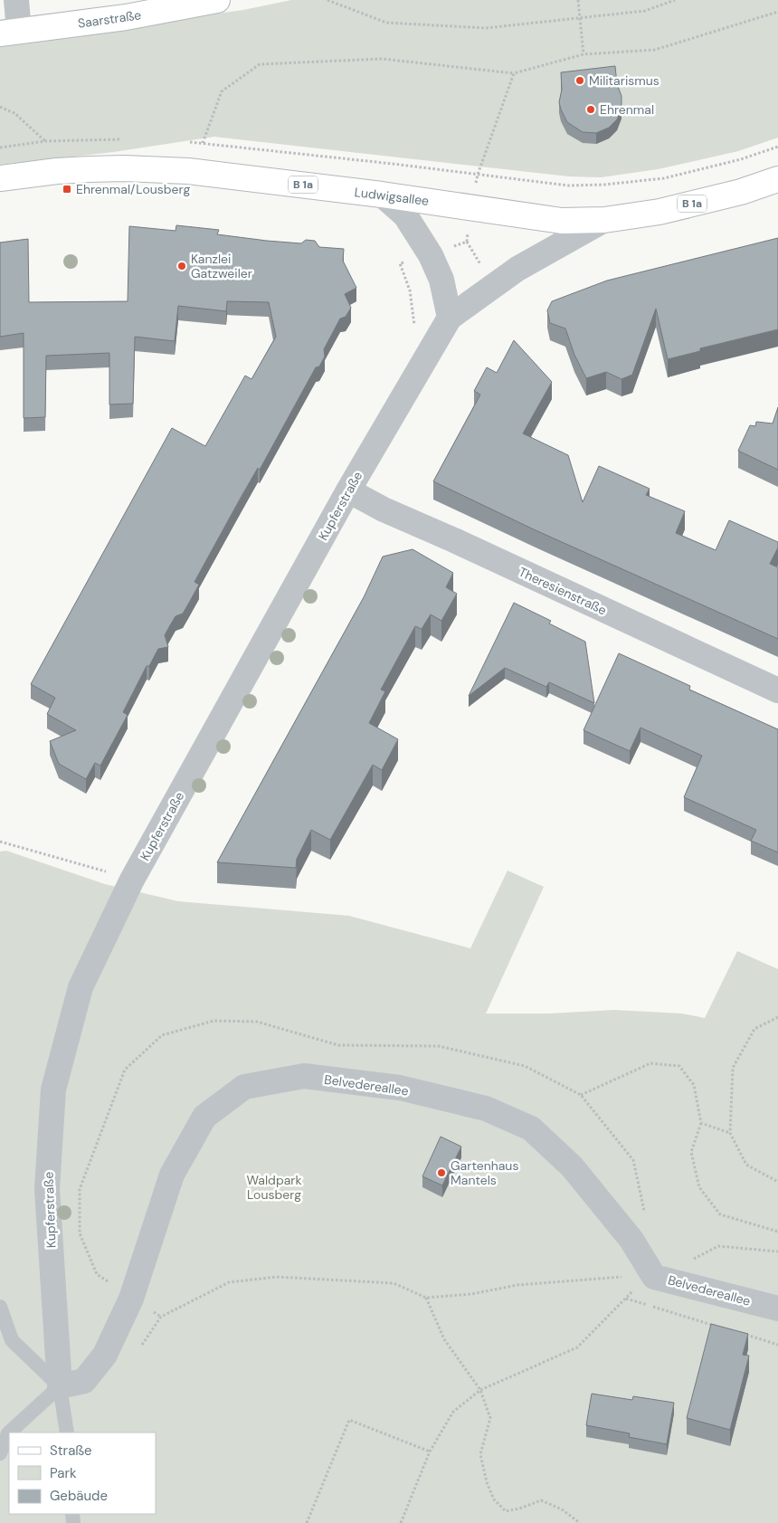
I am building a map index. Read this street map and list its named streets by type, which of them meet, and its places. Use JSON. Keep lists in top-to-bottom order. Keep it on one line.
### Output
{"streets":{"main road":["Saarstraße","B 1a","Ludwigsallee"],"street":["Kupferstraße","Theresienstraße","Belvedereallee"]},"crossings":[["Ludwigsallee","Kupferstraße"],["Kupferstraße","Theresienstraße"],["Kupferstraße","Belvedereallee"]],"parks":["Waldpark Lousberg"],"places":{"other":["Militarismus","Ehrenmal","Kanzlei Gatzweiler","Gartenhaus Mantels"],"transit":["Ehrenmal/Lousberg"]},"legend":["Straße","Park","Gebäude"]}
